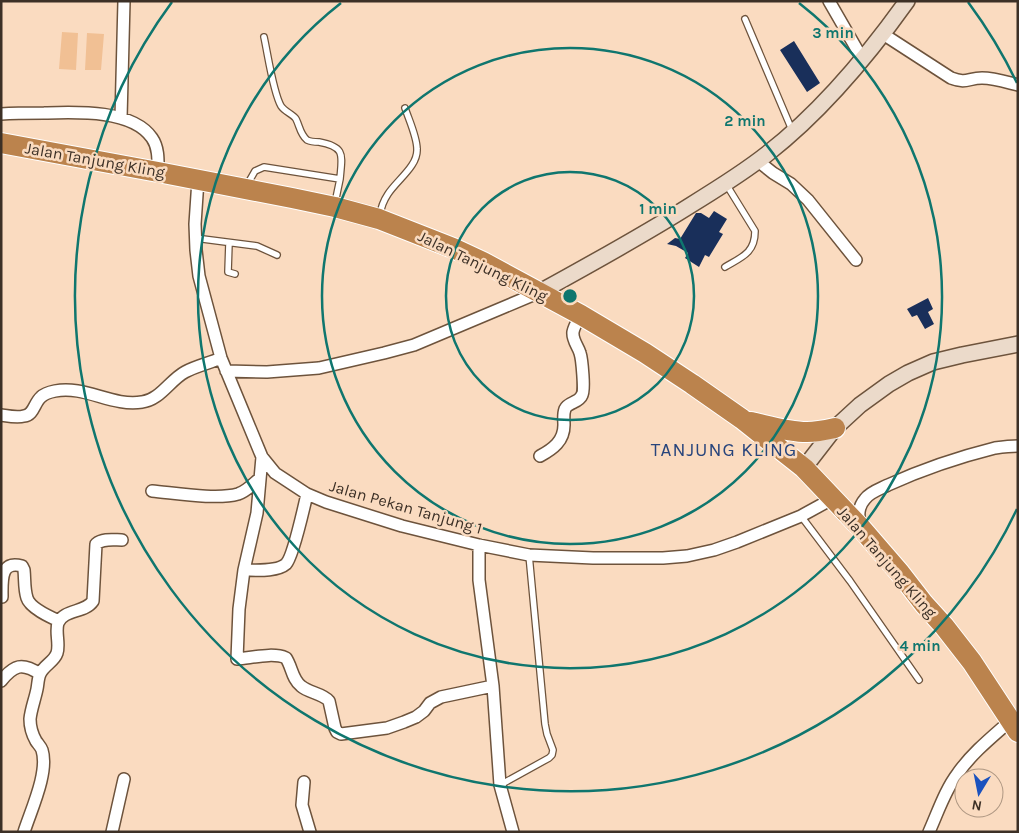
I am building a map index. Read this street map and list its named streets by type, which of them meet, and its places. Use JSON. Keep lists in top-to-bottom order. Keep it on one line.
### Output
{"streets":{"highway":["Jalan Tanjung Kling"],"street":["Jalan Pekan Tanjung 1"]},"crossings":[["Jalan Tanjung Kling","Jalan Pekan Tanjung 1"]],"districts":["TANJUNG KLING"],"north":"bottom","rings":["3 min","2 min","1 min","4 min"]}
